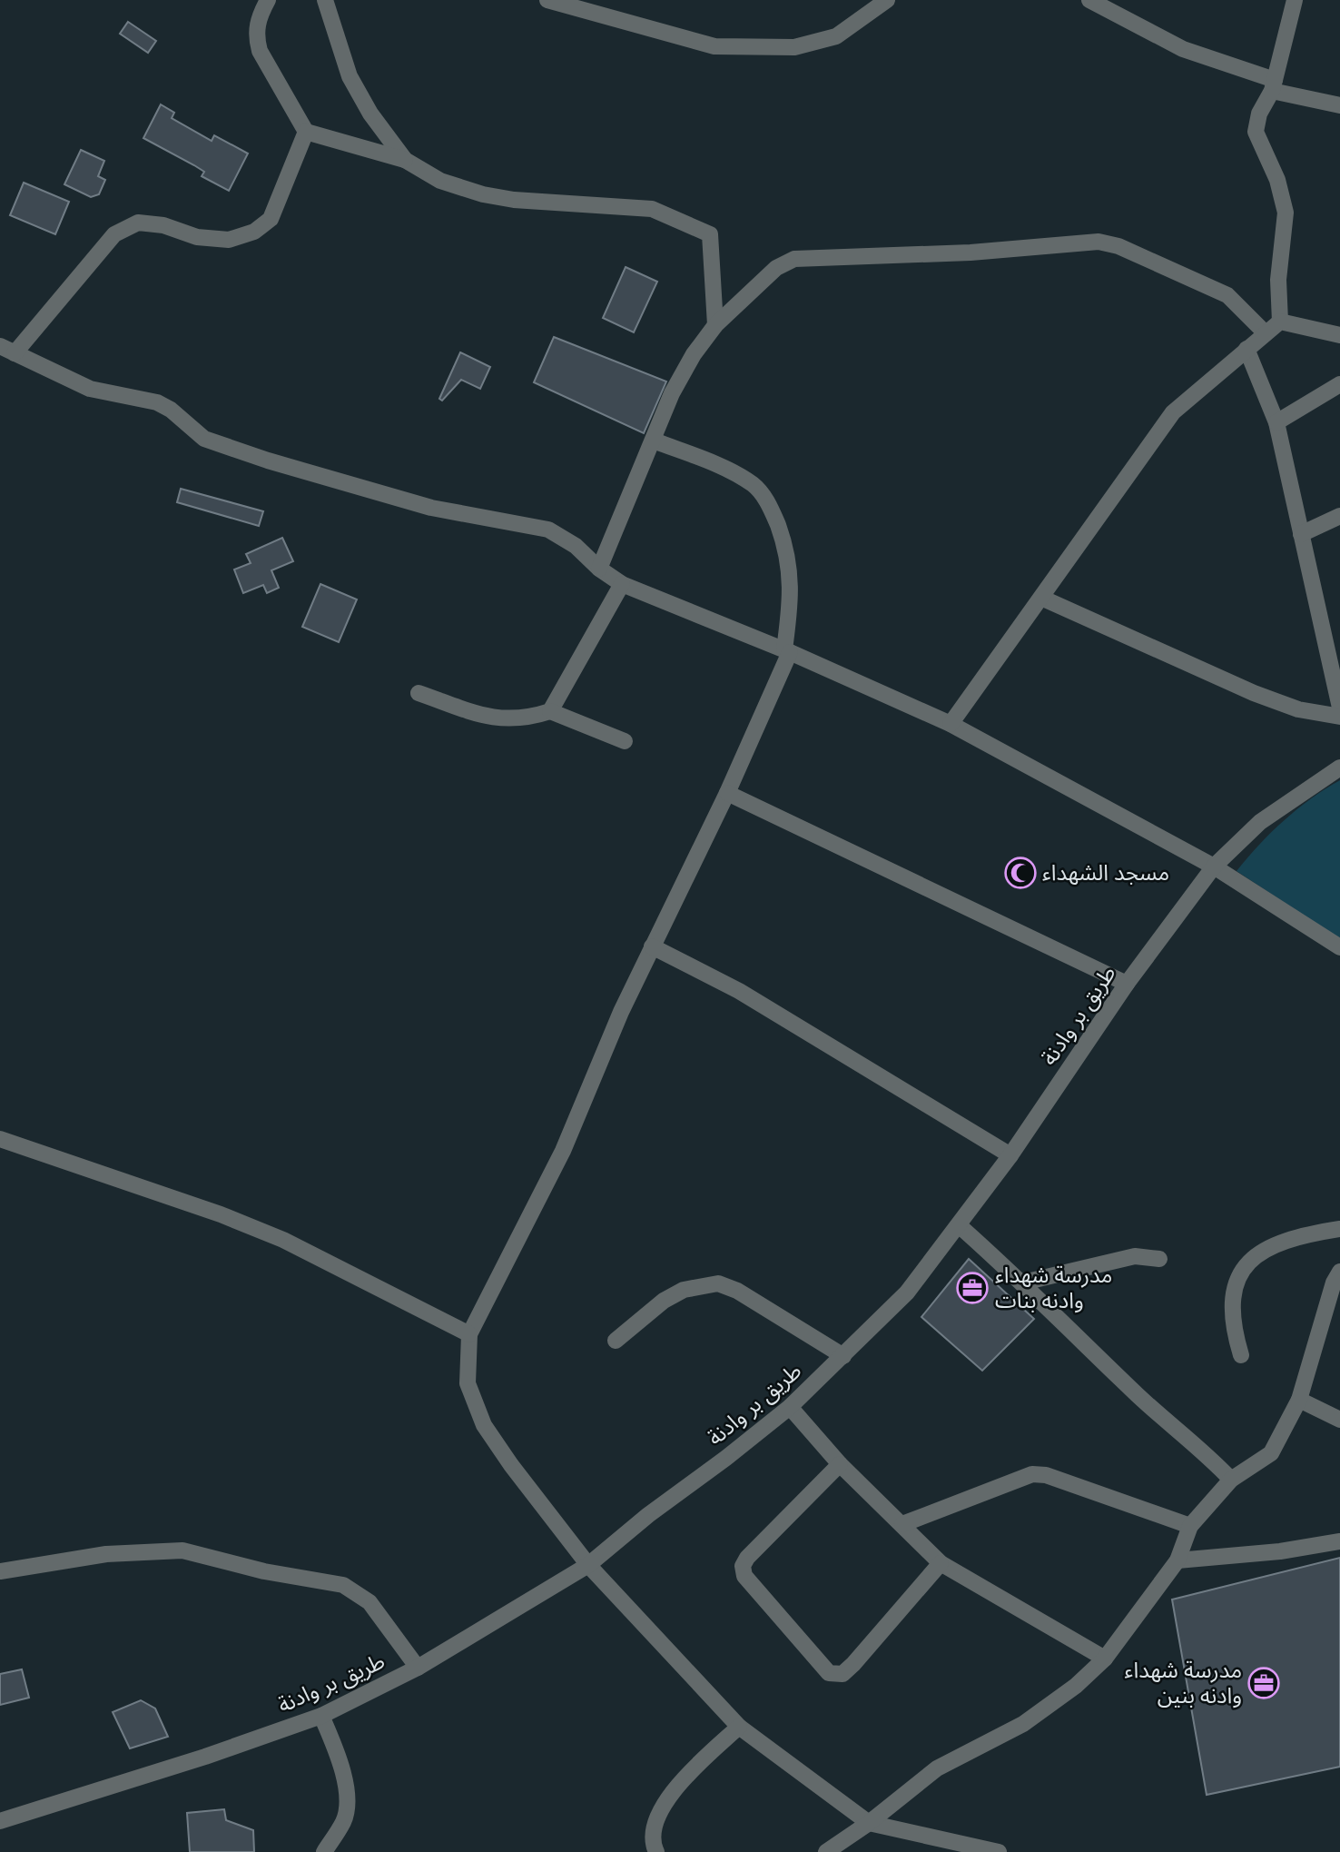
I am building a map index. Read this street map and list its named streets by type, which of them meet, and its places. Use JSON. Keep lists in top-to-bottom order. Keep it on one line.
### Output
{"streets":{"street":["طريق بر وادنة"]},"places":{"mosque":["مسجد الشهداء"],"office":["مدرسة شهداء وادنه بنات","مدرسة شهداء وادنه بنين"]}}
